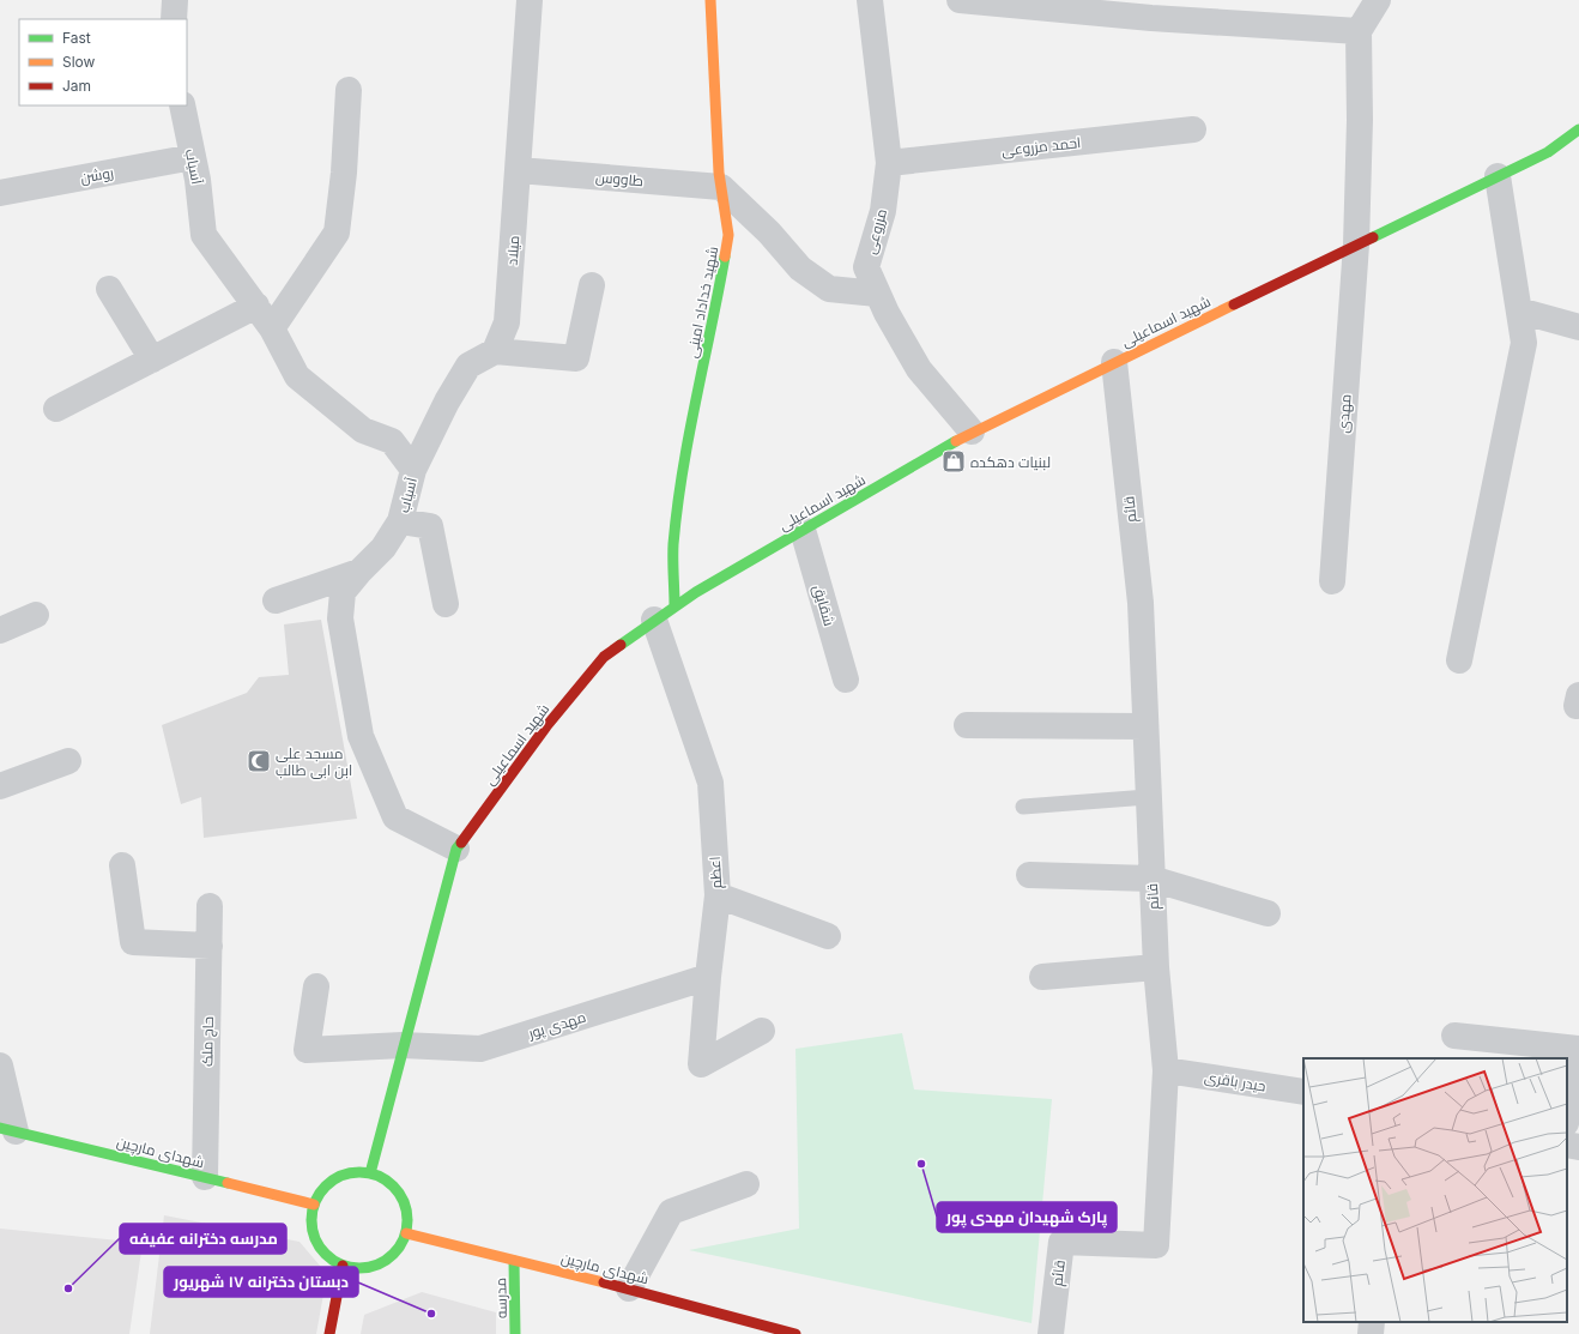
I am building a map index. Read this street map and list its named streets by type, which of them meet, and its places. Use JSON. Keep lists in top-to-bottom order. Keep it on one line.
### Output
{"streets":{"street":["احمد مزروعی","آسیاب","روشن","طاووس","مزروعی","میلاد","شهید خداداد امینی","شهید اسماعیلی","مهدی","قائم","شقایق","اعظم","مهدی پور","حاج ملک","حیدر باقری","شهدای مارچین","مدرسه"]},"crossings":[["احمد مزروعی","مزروعی"],["آسیاب","روشن"],["آسیاب","شهید اسماعیلی"],["طاووس","میلاد"],["طاووس","شهید خداداد امینی"],["مزروعی","شهید اسماعیلی"],["شهید خداداد امینی","شهید اسماعیلی"],["شهید خداداد امینی","اعظم"],["شهید اسماعیلی","مهدی"],["شهید اسماعیلی","قائم"],["شهید اسماعیلی","شقایق"],["شهید اسماعیلی","اعظم"],["شهید اسماعیلی","مهدی پور"],["شهید اسماعیلی","شهدای مارچین"],["قائم","حیدر باقری"],["اعظم","مهدی پور"],["حاج ملک","شهدای مارچین"],["شهدای مارچین","مدرسه"]],"places":{"shop":["لبنیات دهکده"],"mosque":["مسجد علی ابن ابی طالب"],"other":["پارک شهیدان مهدی پور","مدرسه دخترانه عفیفه","دبستان دخترانه ۱۷ شهریور"]},"legend":["Fast","Slow","Jam"]}
